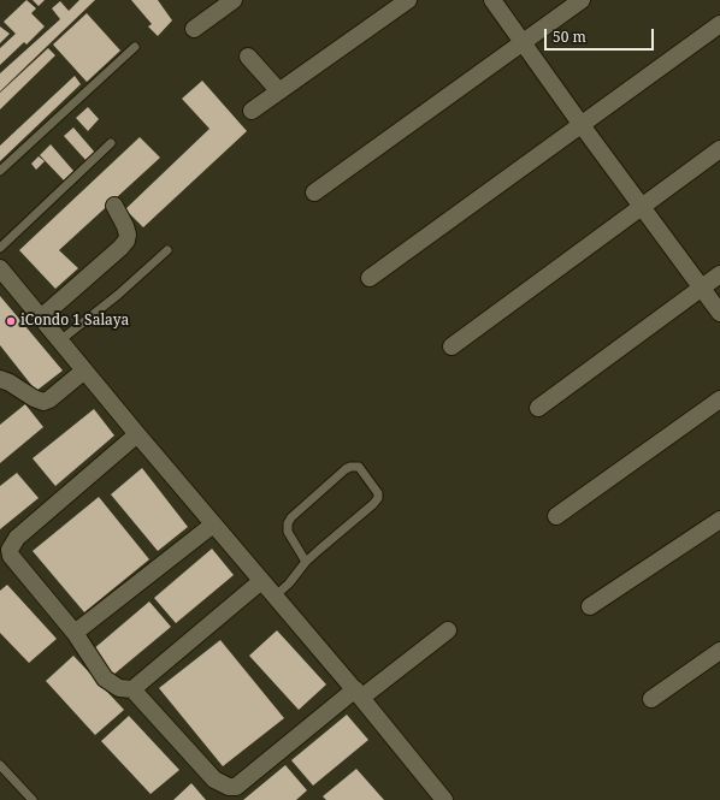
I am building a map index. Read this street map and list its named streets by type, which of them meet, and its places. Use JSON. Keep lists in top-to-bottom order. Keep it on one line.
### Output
{"places":["iCondo 1 Salaya"],"scale_bar":"50 m"}
